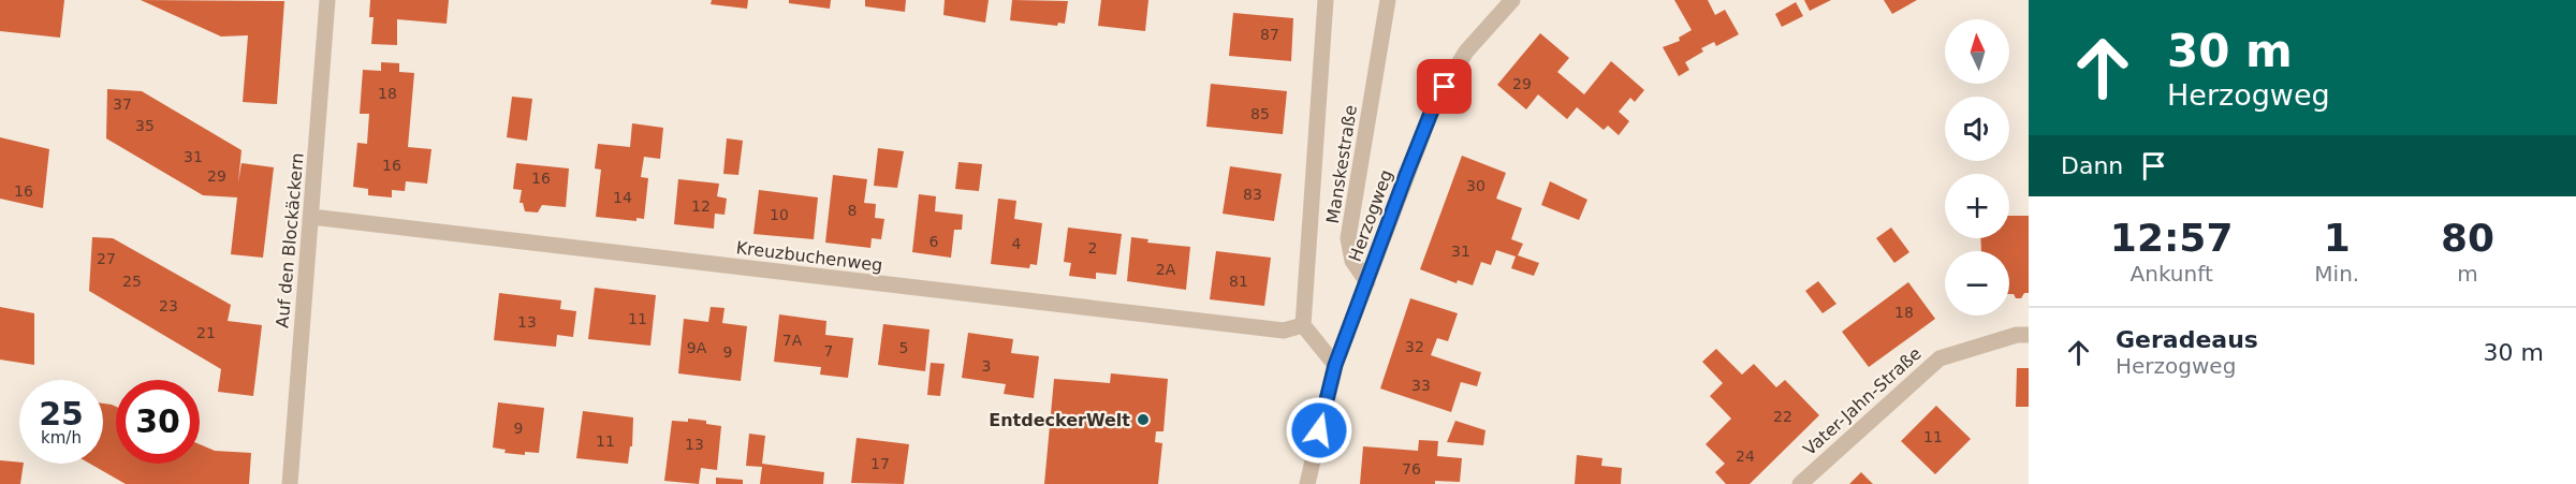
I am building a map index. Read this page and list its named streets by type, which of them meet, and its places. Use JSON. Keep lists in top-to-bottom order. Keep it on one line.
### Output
{"streets":{"street":["Manskestraße","Herzogweg","Auf den Blockäckern","Kreuzbuchenweg","Vater-Jahn-Straße"]},"crossings":[["Manskestraße","Herzogweg"],["Manskestraße","Kreuzbuchenweg"],["Auf den Blockäckern","Kreuzbuchenweg"]],"places":["EntdeckerWelt"],"house_numbers":["87","29","18","37","85","35","31","16","29","16","30","16","83","14","12","8","10","6","4","2","31","27","2A","25","81","23","18","11","13","21","7A","32","9A","5","7","9","3","33","22","9","11","11","13","24","17","76"],"north":"top","page":{"turn":["30 m","Herzogweg"],"map_buttons":["+","−"],"then":"Dann","eta":["12:57","Ankunft","1","Min.","80","m"],"list":[{"name":"Geradeaus","note":"Herzogweg","value":"30 m"}],"speed":"25 km/h","limit":"30"}}
